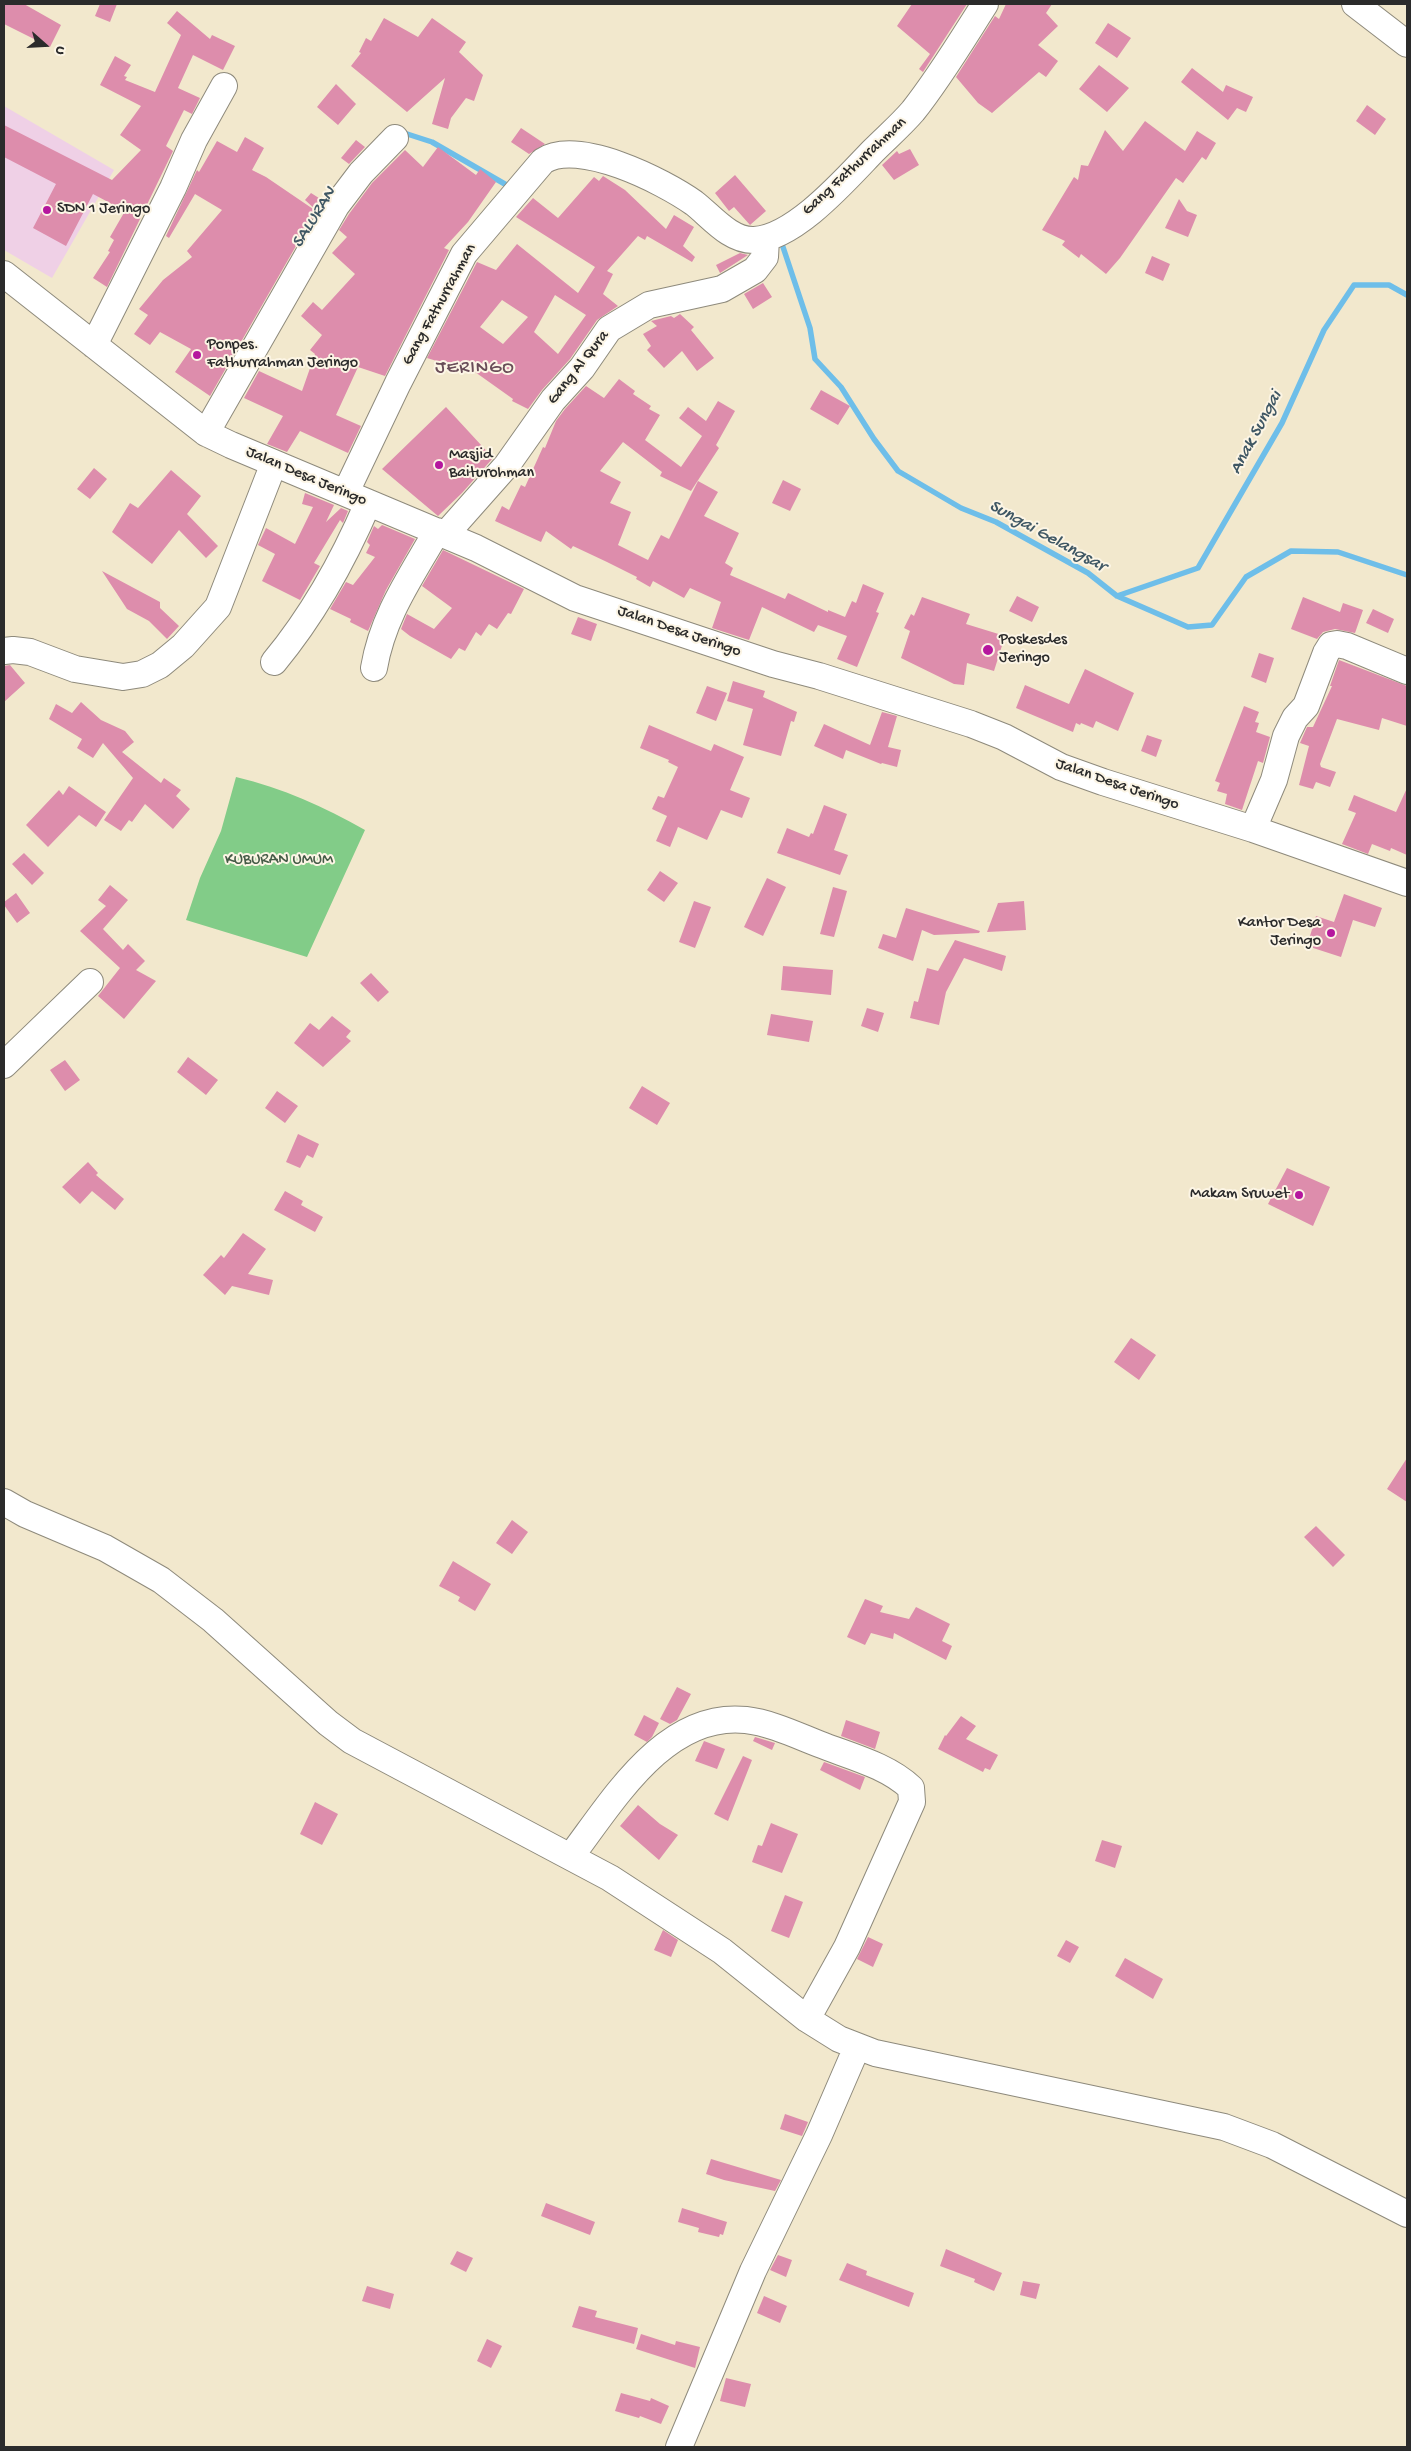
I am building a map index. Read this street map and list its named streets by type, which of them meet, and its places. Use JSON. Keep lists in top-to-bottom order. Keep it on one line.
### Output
{"streets":{"street":["Gang Fathurrahman","Gang Al Qura","Jalan Desa Jeringo"]},"crossings":[["Gang Fathurrahman","Gang Al Qura"],["Gang Fathurrahman","Jalan Desa Jeringo"],["Gang Al Qura","Jalan Desa Jeringo"]],"districts":["JERINGO"],"water":["SALURAN","Anak Sungai","Sungai Gelangsar"],"parks":["KUBURAN UMUM"],"places":["SDN 1 Jeringo","Ponpes. Fathurrahman Jeringo","Masjid Baiturohman","Poskesdes Jeringo","Kantor Desa Jeringo","Makam Sruwet"],"north":"right"}
